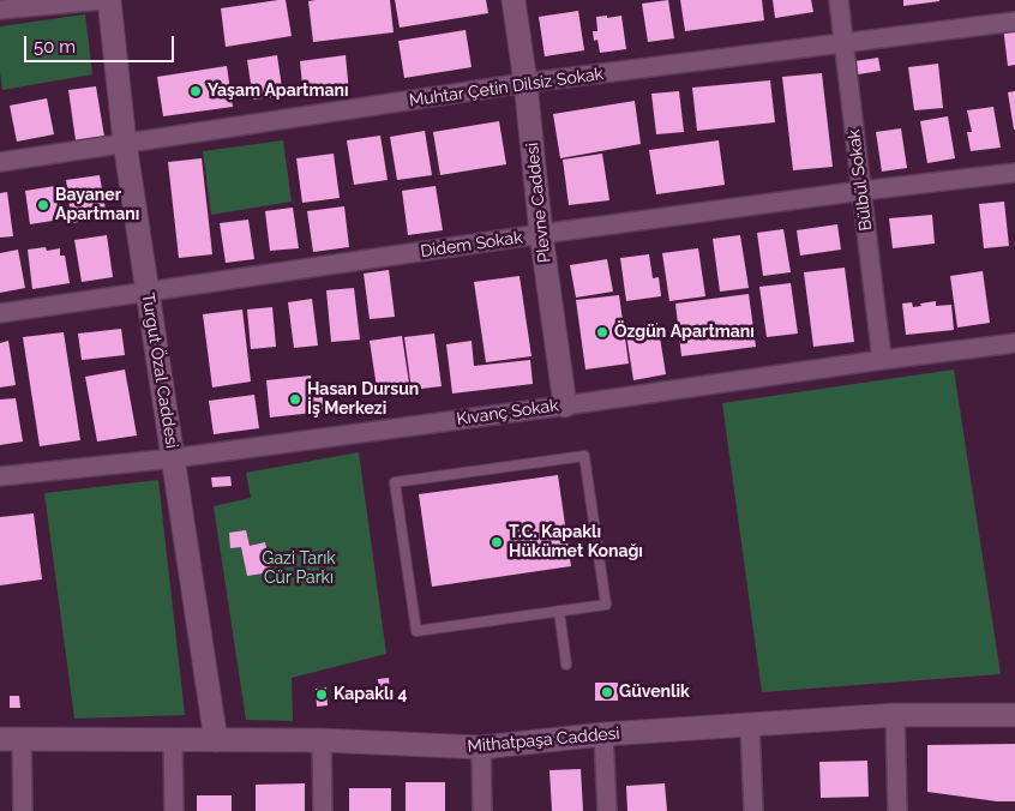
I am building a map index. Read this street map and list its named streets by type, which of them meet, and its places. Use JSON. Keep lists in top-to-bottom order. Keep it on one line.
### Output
{"streets":{"street":["Muhtar Çetin Dilsiz Sokak","Bülbül Sokak","Plevne Caddesi","Didem Sokak","Turgut Özal Caddesi","Kıvanç Sokak","Mithatpaşa Caddesi"]},"crossings":[["Muhtar Çetin Dilsiz Sokak","Bülbül Sokak"],["Muhtar Çetin Dilsiz Sokak","Plevne Caddesi"],["Muhtar Çetin Dilsiz Sokak","Turgut Özal Caddesi"],["Bülbül Sokak","Didem Sokak"],["Bülbül Sokak","Kıvanç Sokak"],["Plevne Caddesi","Didem Sokak"],["Plevne Caddesi","Kıvanç Sokak"],["Didem Sokak","Turgut Özal Caddesi"],["Turgut Özal Caddesi","Kıvanç Sokak"],["Turgut Özal Caddesi","Mithatpaşa Caddesi"]],"parks":["Gazi Tarık Cür Parkı"],"places":["Yaşam Apartmanı","Bayaner Apartmanı","Özgün Apartmanı","Hasan Dursun İş Merkezi","T.C. Kapaklı Hükümet Konağı","Güvenlik","Kapaklı 4"],"scale_bar":"50 m"}
